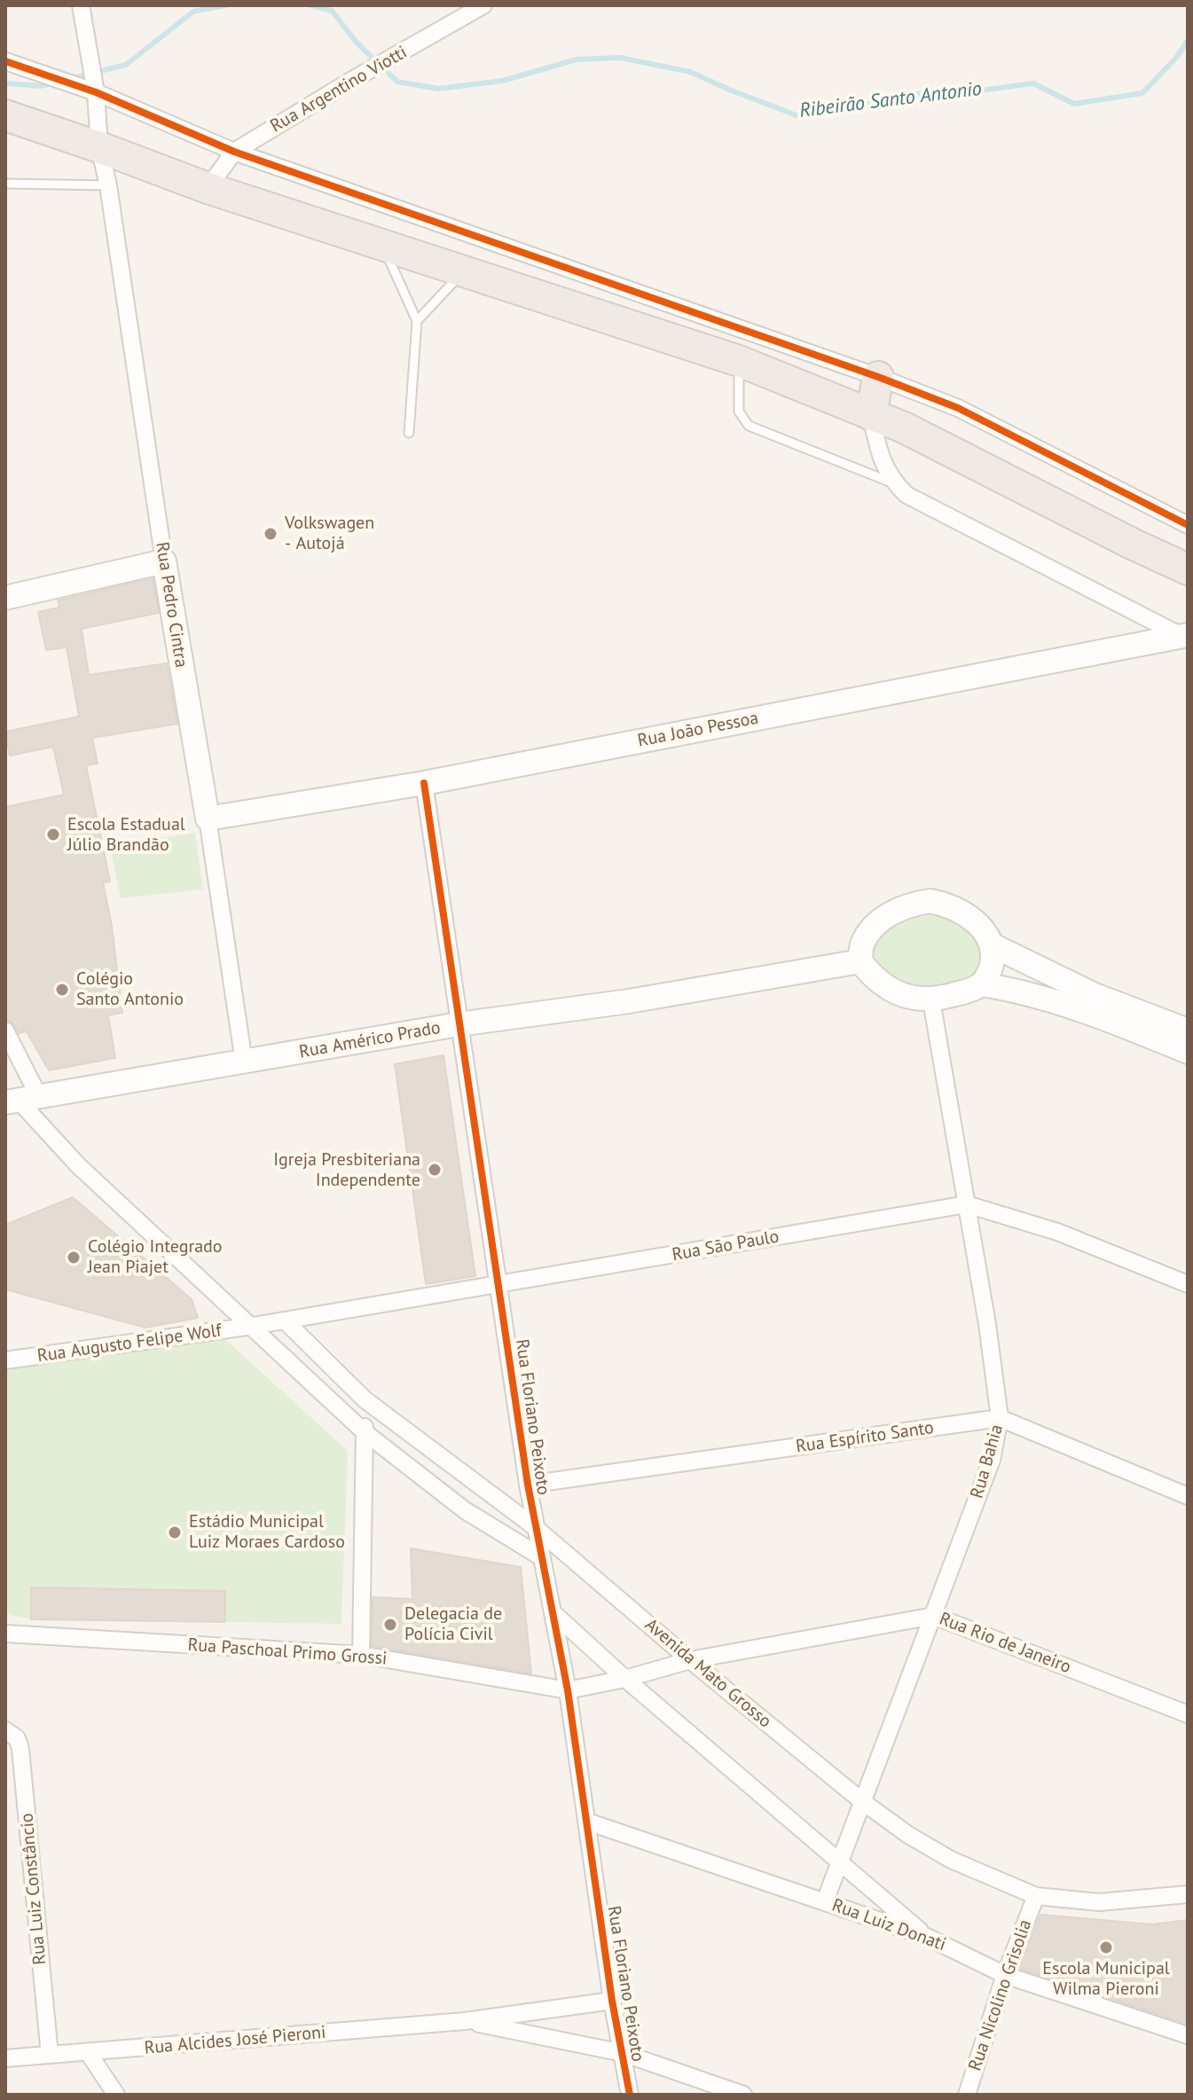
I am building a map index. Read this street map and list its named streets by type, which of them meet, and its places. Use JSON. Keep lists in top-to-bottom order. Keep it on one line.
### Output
{"streets":{"street":["Rua Argentino Viotti","Rua Pedro Cintra","Rua João Pessoa","Rua Américo Prado","Rua São Paulo","Rua Augusto Felipe Wolf","Rua Floriano Peixoto","Rua Espírito Santo","Rua Bahia","Rua Rio de Janeiro","Rua Paschoal Primo Grossi","Avenida Mato Grosso","Rua Luiz Constâncio","Rua Luiz Donati","Rua Nicolino Grisolia","Rua Alcides José Pieroni"]},"crossings":[["Rua Pedro Cintra","Rua João Pessoa"],["Rua Pedro Cintra","Rua Américo Prado"],["Rua João Pessoa","Rua Floriano Peixoto"],["Rua Américo Prado","Rua Floriano Peixoto"],["Rua Américo Prado","Rua Bahia"],["Rua São Paulo","Rua Augusto Felipe Wolf"],["Rua São Paulo","Rua Floriano Peixoto"],["Rua São Paulo","Rua Bahia"],["Rua São Paulo","Avenida Mato Grosso"],["Rua Floriano Peixoto","Rua Espírito Santo"],["Rua Floriano Peixoto","Rua Rio de Janeiro"],["Rua Floriano Peixoto","Rua Paschoal Primo Grossi"],["Rua Floriano Peixoto","Avenida Mato Grosso"],["Rua Floriano Peixoto","Rua Luiz Donati"],["Rua Floriano Peixoto","Rua Alcides José Pieroni"],["Rua Espírito Santo","Rua Bahia"],["Rua Bahia","Rua Rio de Janeiro"],["Rua Bahia","Avenida Mato Grosso"],["Rua Bahia","Rua Luiz Donati"],["Rua Rio de Janeiro","Rua Paschoal Primo Grossi"],["Rua Rio de Janeiro","Avenida Mato Grosso"],["Avenida Mato Grosso","Rua Nicolino Grisolia"],["Rua Luiz Constâncio","Rua Alcides José Pieroni"],["Rua Luiz Donati","Rua Nicolino Grisolia"]],"water":["Ribeirão Santo Antonio"],"places":["Volkswagen - Autojá","Escola Estadual Júlio Brandão","Colégio Santo Antonio","Igreja Presbiteriana Independente","Colégio Integrado Jean Piajet","Estádio Municipal Luiz Moraes Cardoso","Delegacia de Polícia Civil","Escola Municipal Wilma Pieroni"]}
